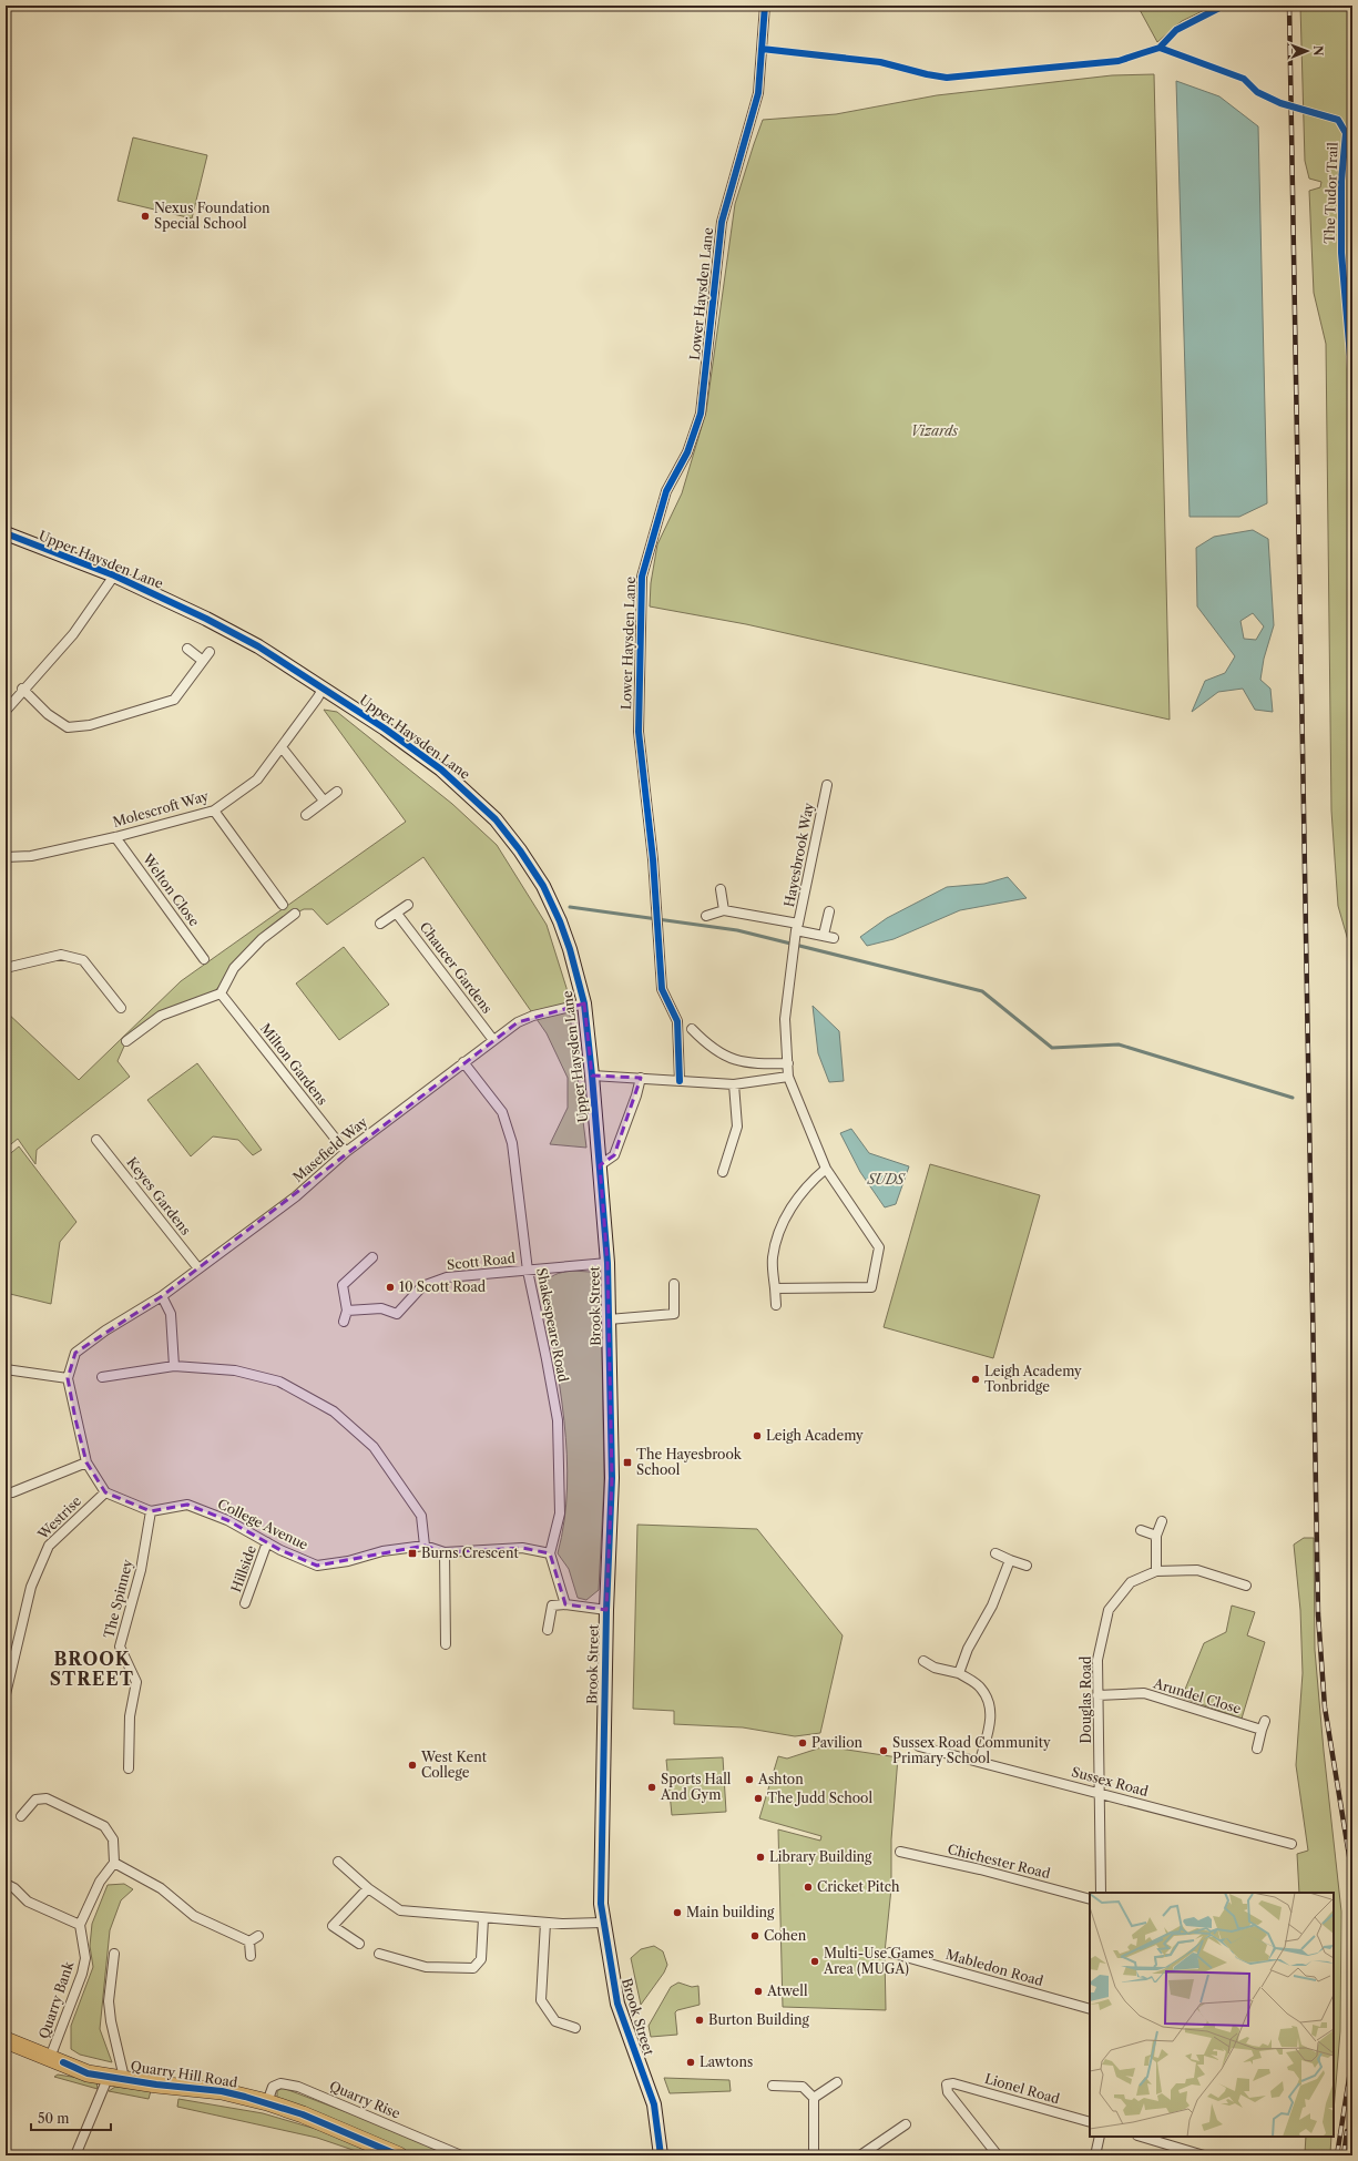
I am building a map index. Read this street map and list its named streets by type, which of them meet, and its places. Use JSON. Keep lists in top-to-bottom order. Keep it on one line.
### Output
{"streets":{"highway":["Quarry Hill Road"],"street":["Lower Haysden Lane","Upper Haysden Lane","Molescroft Way","Hayesbrook Way","Welton Close","Chaucer Gardens","Milton Gardens","Masefield Way","Keyes Gardens","Scott Road","Brook Street","Shakespeare Road","Westrise","College Avenue","Hillside","The Spinney","Arundel Close","Douglas Road","Sussex Road","Chichester Road","Mabledon Road","Quarry Bank","Lionel Road","Quarry Rise"],"cycle path":["The Tudor Trail"]},"crossings":[["Upper Haysden Lane","Molescroft Way"],["Upper Haysden Lane","Masefield Way"],["Upper Haysden Lane","Brook Street"],["Molescroft Way","Welton Close"],["Chaucer Gardens","Masefield Way"],["Milton Gardens","Masefield Way"],["Masefield Way","Keyes Gardens"],["Masefield Way","Shakespeare Road"],["Scott Road","Brook Street"],["Scott Road","Shakespeare Road"],["Westrise","College Avenue"],["College Avenue","Hillside"],["College Avenue","The Spinney"],["Arundel Close","Douglas Road"],["Douglas Road","Sussex Road"],["Quarry Bank","Quarry Hill Road"],["Quarry Hill Road","Quarry Rise"]],"districts":["BROOK STREET"],"water":["SUDS"],"parks":["Vizards"],"places":{"other":["Nexus Foundation Special School","10 Scott Road","Leigh Academy Tonbridge","Leigh Academy","Pavilion","Sussex Road Community Primary School","West Kent College","Ashton","Sports Hall And Gym","The Judd School","Library Building","Cricket Pitch","Main building","Cohen","Multi-Use Games Area (MUGA)","Atwell","Burton Building","Lawtons"],"transit":["The Hayesbrook School","Burns Crescent"]},"scale_bar":"50 m","north":"right"}
